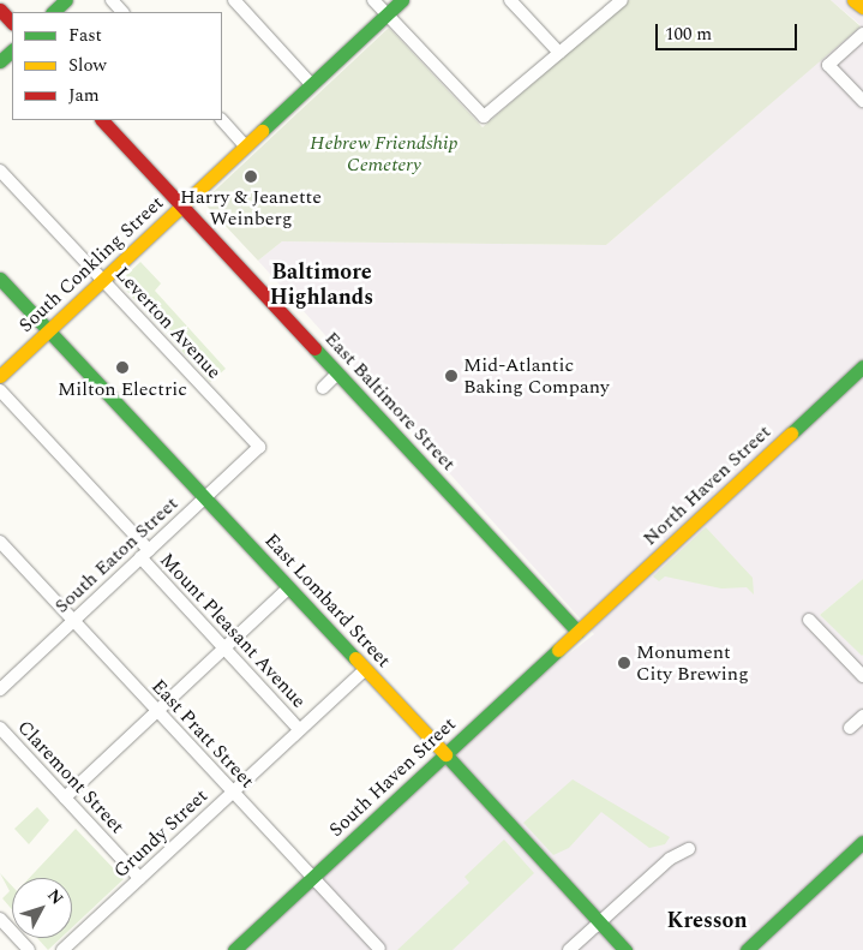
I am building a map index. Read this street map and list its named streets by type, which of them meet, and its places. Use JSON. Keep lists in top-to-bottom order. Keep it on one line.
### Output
{"streets":{"main road":["South Conkling Street","East Baltimore Street","North Haven Street","East Lombard Street","South Haven Street"],"street":["Leverton Avenue","South Eaton Street","Mount Pleasant Avenue","East Pratt Street","Claremont Street","Grundy Street"]},"crossings":[["South Conkling Street","Leverton Avenue"],["South Conkling Street","East Baltimore Street"],["South Conkling Street","East Lombard Street"],["Leverton Avenue","South Eaton Street"],["East Baltimore Street","North Haven Street"],["East Baltimore Street","South Haven Street"],["North Haven Street","South Haven Street"],["South Eaton Street","East Lombard Street"],["South Eaton Street","Mount Pleasant Avenue"],["South Eaton Street","East Pratt Street"],["East Lombard Street","South Haven Street"],["East Lombard Street","Grundy Street"],["Mount Pleasant Avenue","Grundy Street"],["East Pratt Street","South Haven Street"],["East Pratt Street","Grundy Street"],["Claremont Street","Grundy Street"]],"districts":["Baltimore Highlands","Kresson"],"parks":["Hebrew Friendship Cemetery"],"places":["Harry & Jeanette Weinberg","Milton Electric","Mid-Atlantic Baking Company","Monument City Brewing"],"legend":["Fast","Slow","Jam"],"scale_bar":"100 m","north":"top right"}
